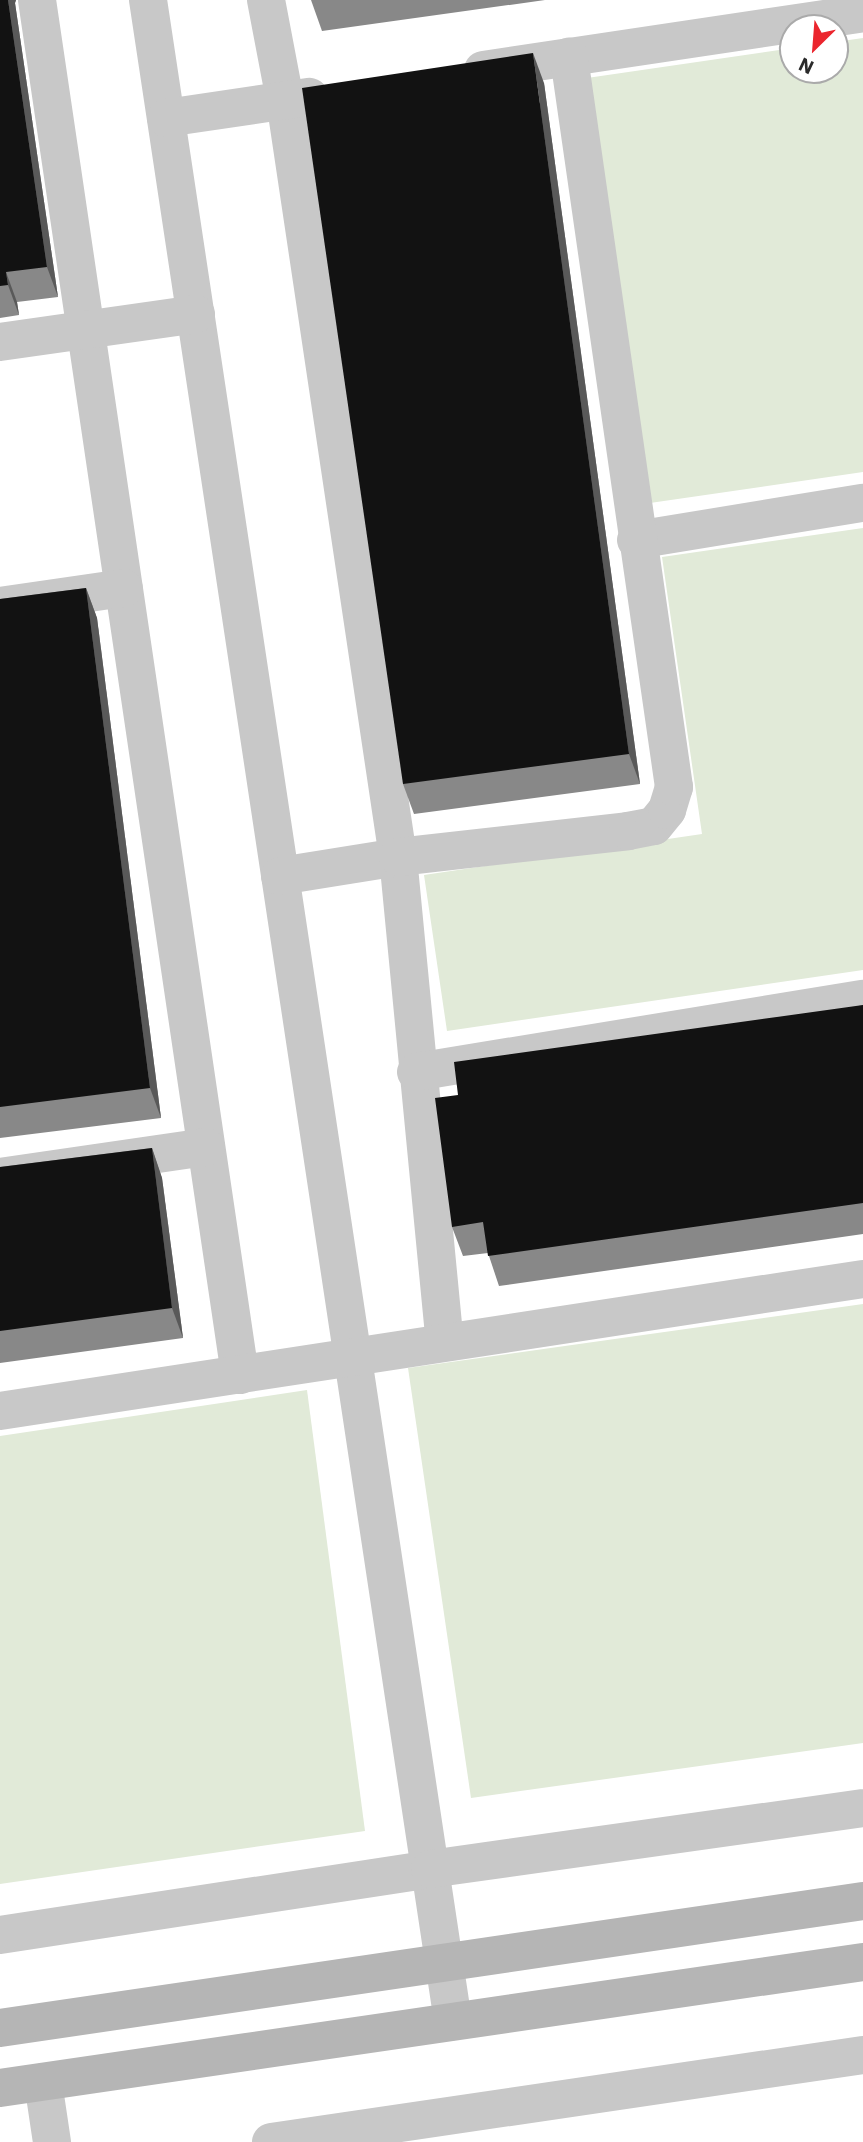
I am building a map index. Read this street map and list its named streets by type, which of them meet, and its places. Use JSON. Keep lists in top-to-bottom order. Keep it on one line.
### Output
{"north":"bottom left"}
